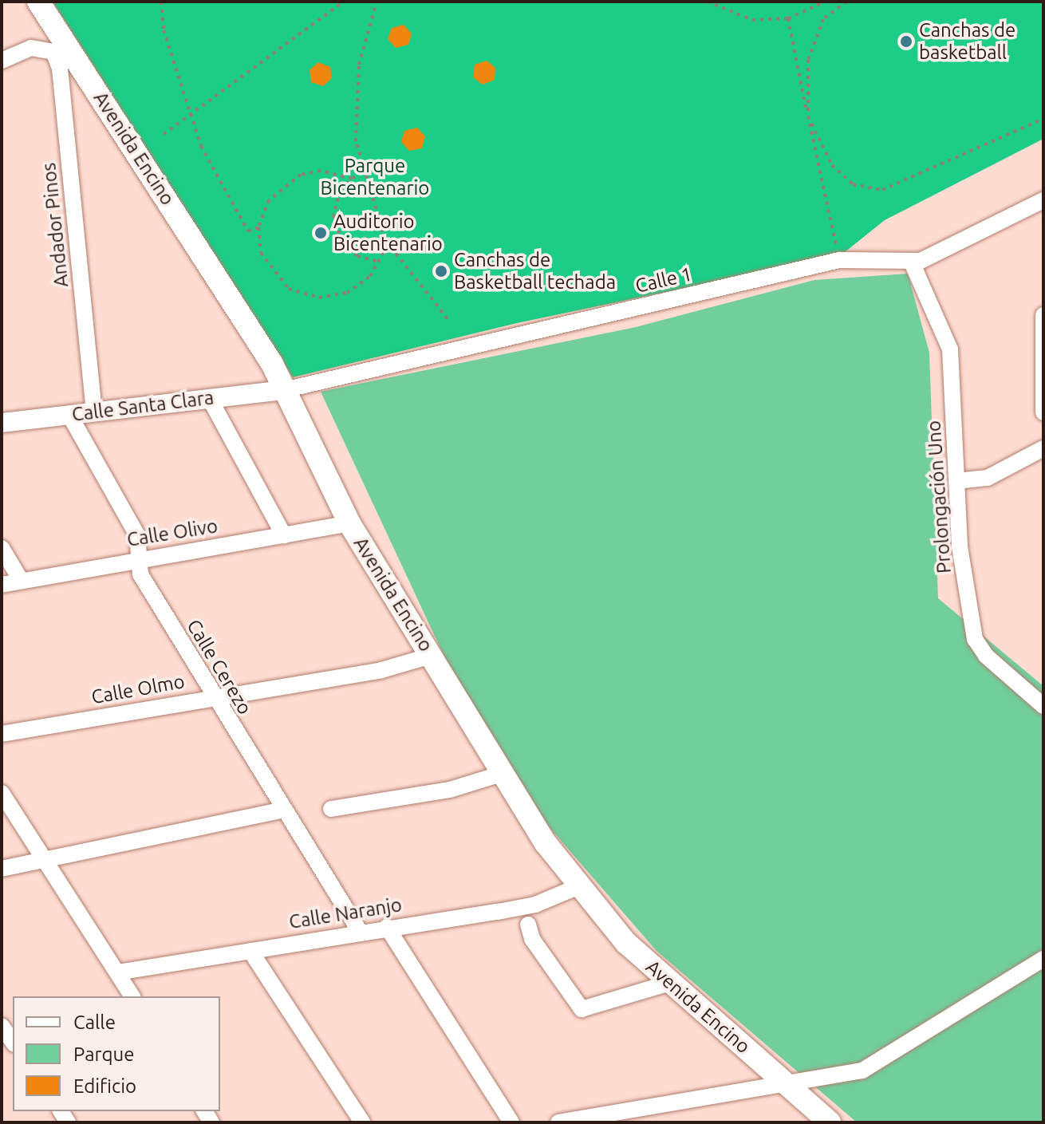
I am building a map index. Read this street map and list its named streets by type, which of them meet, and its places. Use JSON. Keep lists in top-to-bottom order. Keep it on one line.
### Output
{"streets":{"main road":["Avenida Encino"],"street":["Andador Pinos","Calle 1","Calle Santa Clara","Prolongación Uno","Calle Olivo","Calle Cerezo","Calle Olmo","Calle Naranjo"]},"crossings":[["Avenida Encino","Andador Pinos"],["Avenida Encino","Calle 1"],["Avenida Encino","Calle Santa Clara"],["Avenida Encino","Calle Olivo"],["Avenida Encino","Calle Olmo"],["Avenida Encino","Calle Naranjo"],["Andador Pinos","Calle Santa Clara"],["Calle 1","Calle Santa Clara"],["Calle 1","Prolongación Uno"],["Calle Santa Clara","Calle Cerezo"],["Calle Olivo","Calle Cerezo"],["Calle Cerezo","Calle Olmo"],["Calle Cerezo","Calle Naranjo"]],"parks":["Parque Bicentenario"],"places":["Canchas de basketball","Auditorio Bicentenario","Canchas de Basketball techada"],"legend":["Calle","Parque","Edificio"]}
